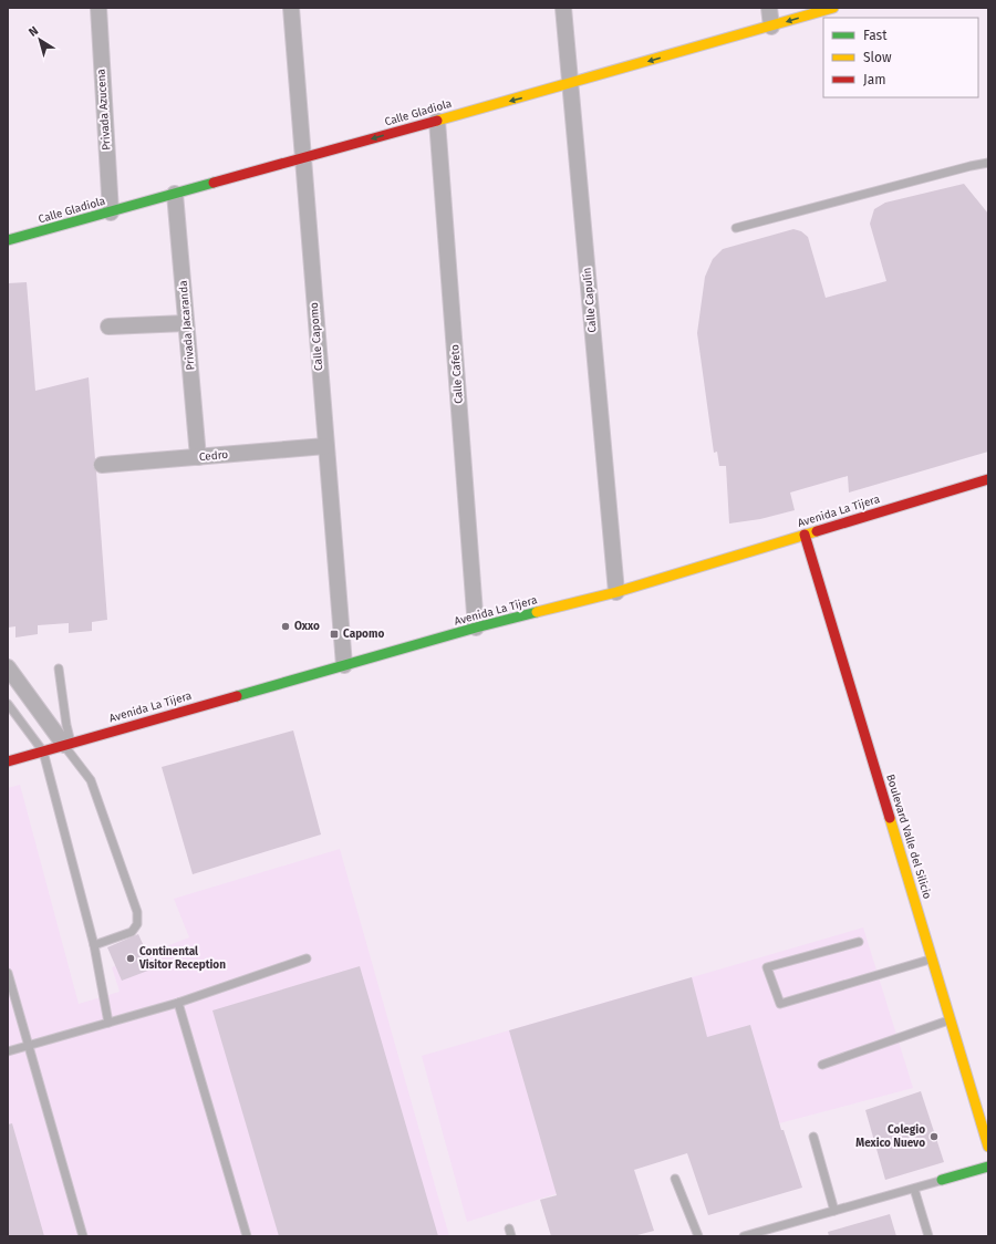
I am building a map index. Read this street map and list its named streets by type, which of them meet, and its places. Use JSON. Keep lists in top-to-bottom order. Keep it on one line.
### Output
{"streets":{"main road":["Calle Gladiola","Avenida La Tijera","Boulevard Valle del Silicio"],"street":["Privada Azucena","Calle Capulín","Privada Jacaranda","Calle Capomo","Calle Cafeto","Cedro"]},"crossings":[["Privada Azucena","Calle Gladiola"],["Calle Gladiola","Calle Capulín"],["Calle Gladiola","Privada Jacaranda"],["Calle Gladiola","Calle Capomo"],["Calle Gladiola","Calle Cafeto"],["Calle Capulín","Avenida La Tijera"],["Privada Jacaranda","Cedro"],["Calle Capomo","Cedro"],["Calle Capomo","Avenida La Tijera"],["Calle Cafeto","Avenida La Tijera"],["Avenida La Tijera","Boulevard Valle del Silicio"]],"one_way":["Calle Gladiola"],"places":{"other":["Oxxo","Continental Visitor Reception","Colegio Mexico Nuevo"],"transit":["Capomo"]},"legend":["Fast","Slow","Jam"],"north":"top left"}
